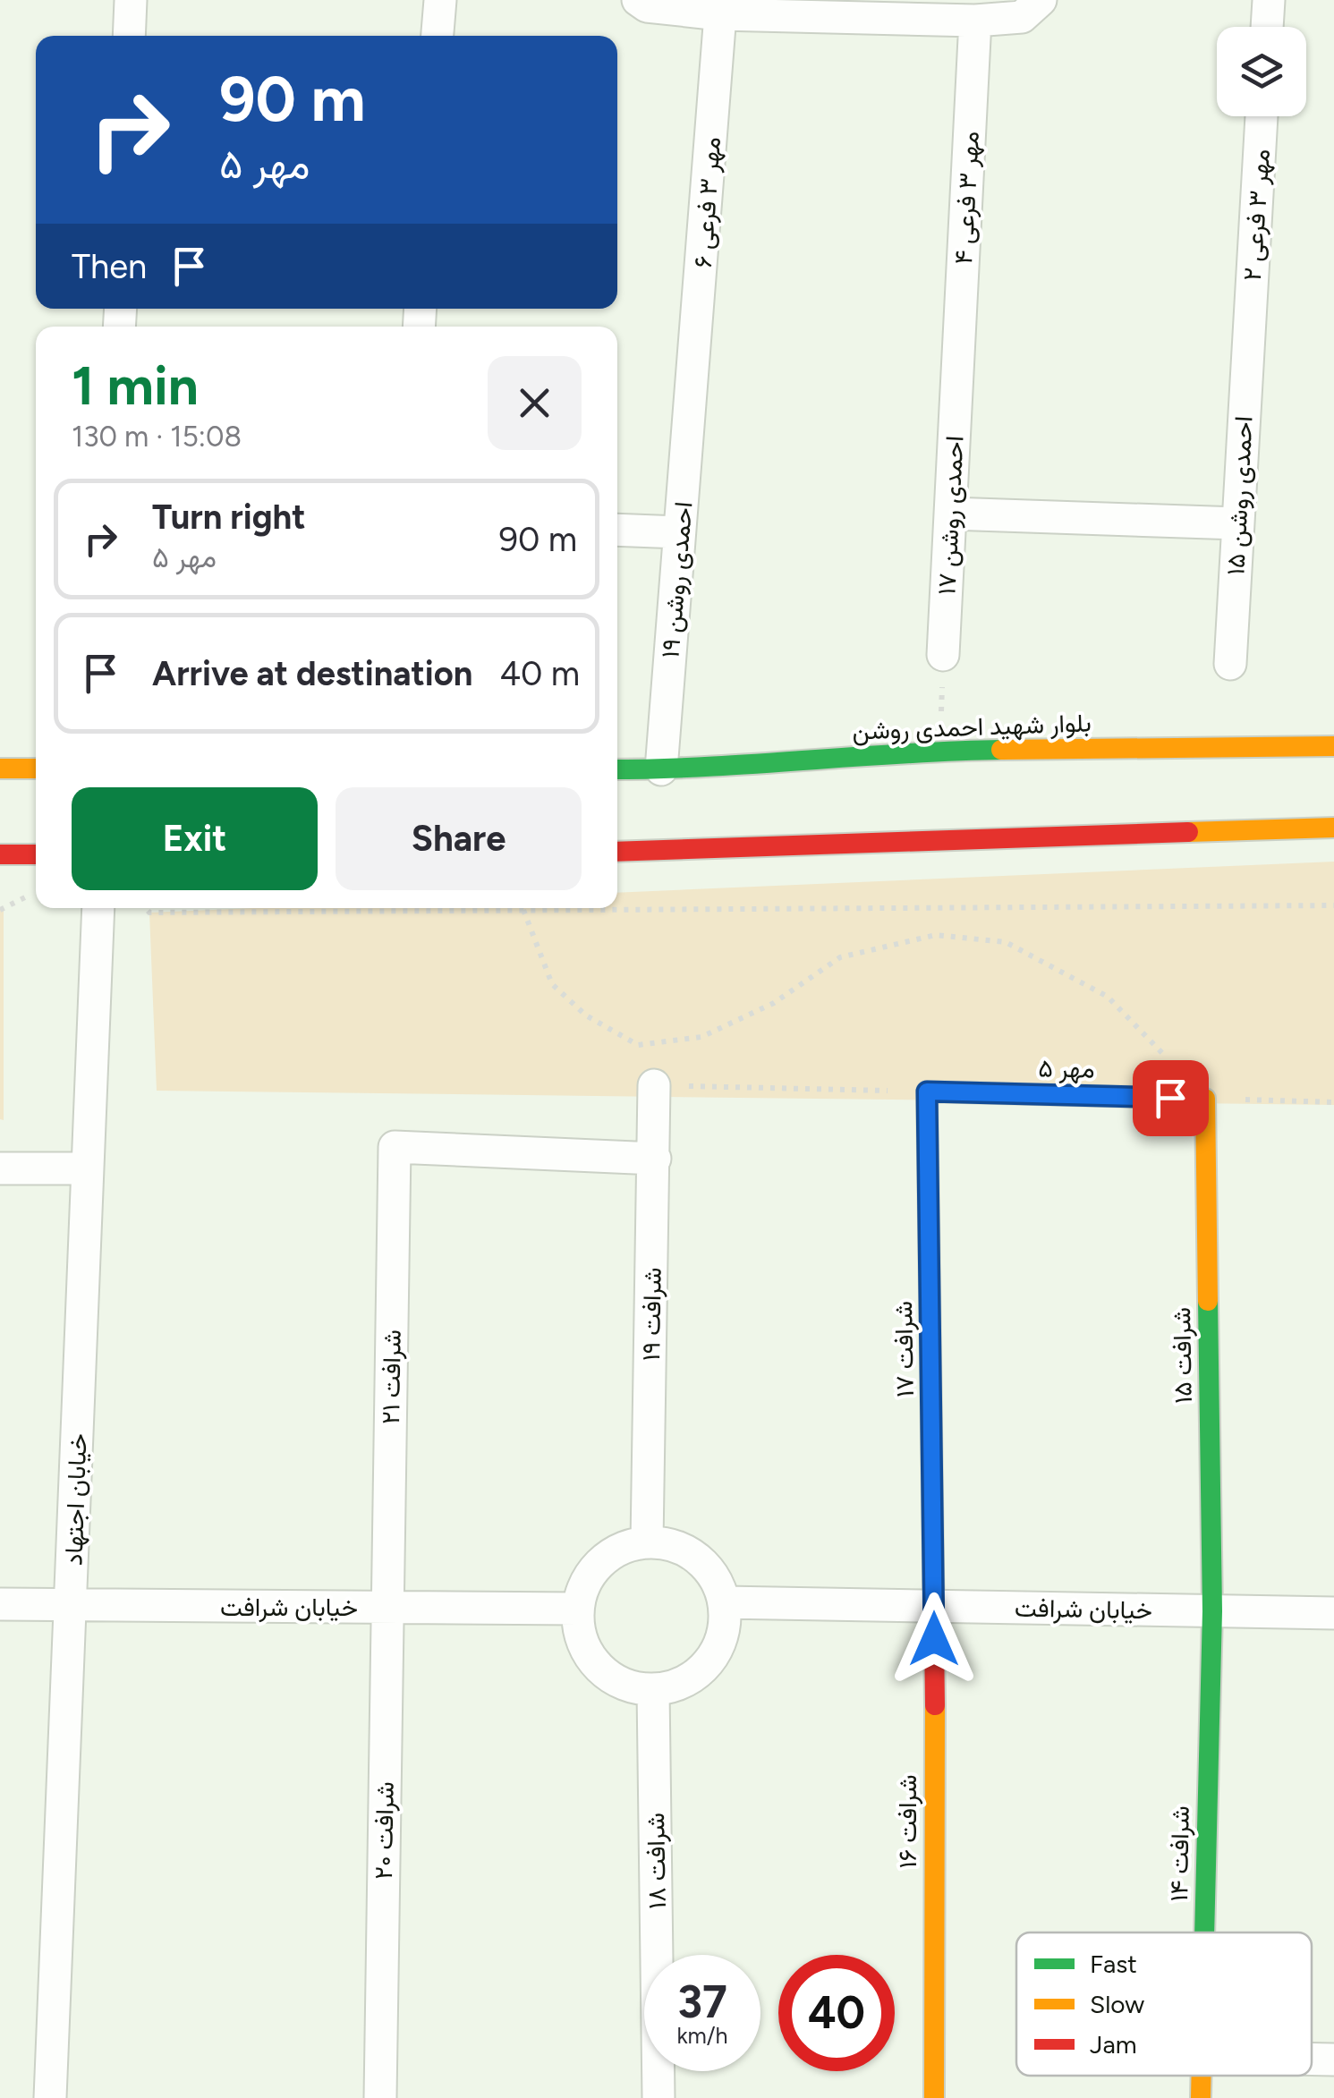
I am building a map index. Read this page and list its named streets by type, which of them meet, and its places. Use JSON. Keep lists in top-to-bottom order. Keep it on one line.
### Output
{"streets":{"street":["مهر ۳ فرعی ۴","مهر ۳ فرعی ۶","مهر ۳ فرعی ۲","احمدی روشن ۱۵","احمدی روشن ۱۷","احمدی روشن ۱۹","بلوار شهید احمدی روشن","مهر ۵","شرافت ۱۹","شرافت ۱۷","شرافت ۱۵","شرافت ۲۱","خیابان اجتهاد","خیابان شرافت","شرافت ۱۶","شرافت ۲۰","شرافت ۱۴","شرافت ۱۸"]},"crossings":[["مهر ۳ فرعی ۴","احمدی روشن ۱۷"],["مهر ۳ فرعی ۶","احمدی روشن ۱۹"],["مهر ۳ فرعی ۲","احمدی روشن ۱۵"],["احمدی روشن ۱۹","بلوار شهید احمدی روشن"],["مهر ۵","شرافت ۱۷"],["مهر ۵","شرافت ۱۵"],["شرافت ۱۹","شرافت ۲۱"],["شرافت ۱۹","خیابان شرافت"],["شرافت ۱۹","شرافت ۱۸"],["شرافت ۱۷","خیابان شرافت"],["شرافت ۱۷","شرافت ۱۶"],["شرافت ۱۵","خیابان شرافت"],["شرافت ۱۵","شرافت ۱۴"],["شرافت ۲۱","خیابان شرافت"],["شرافت ۲۱","شرافت ۲۰"],["خیابان اجتهاد","خیابان شرافت"],["خیابان شرافت","شرافت ۱۶"],["خیابان شرافت","شرافت ۲۰"],["خیابان شرافت","شرافت ۱۴"],["خیابان شرافت","شرافت ۱۸"]],"legend":["Fast","Slow","Jam"],"page":{"turn":["90 m","مهر ۵"],"then":"Then","heading":["1 min","130 m · 15:08"],"list":[{"name":"Turn right","note":"مهر ۵","value":"90 m"},{"name":"Arrive at destination","value":"40 m"}],"buttons":["Exit","Share"],"speed":"37 km/h","limit":"40"}}
